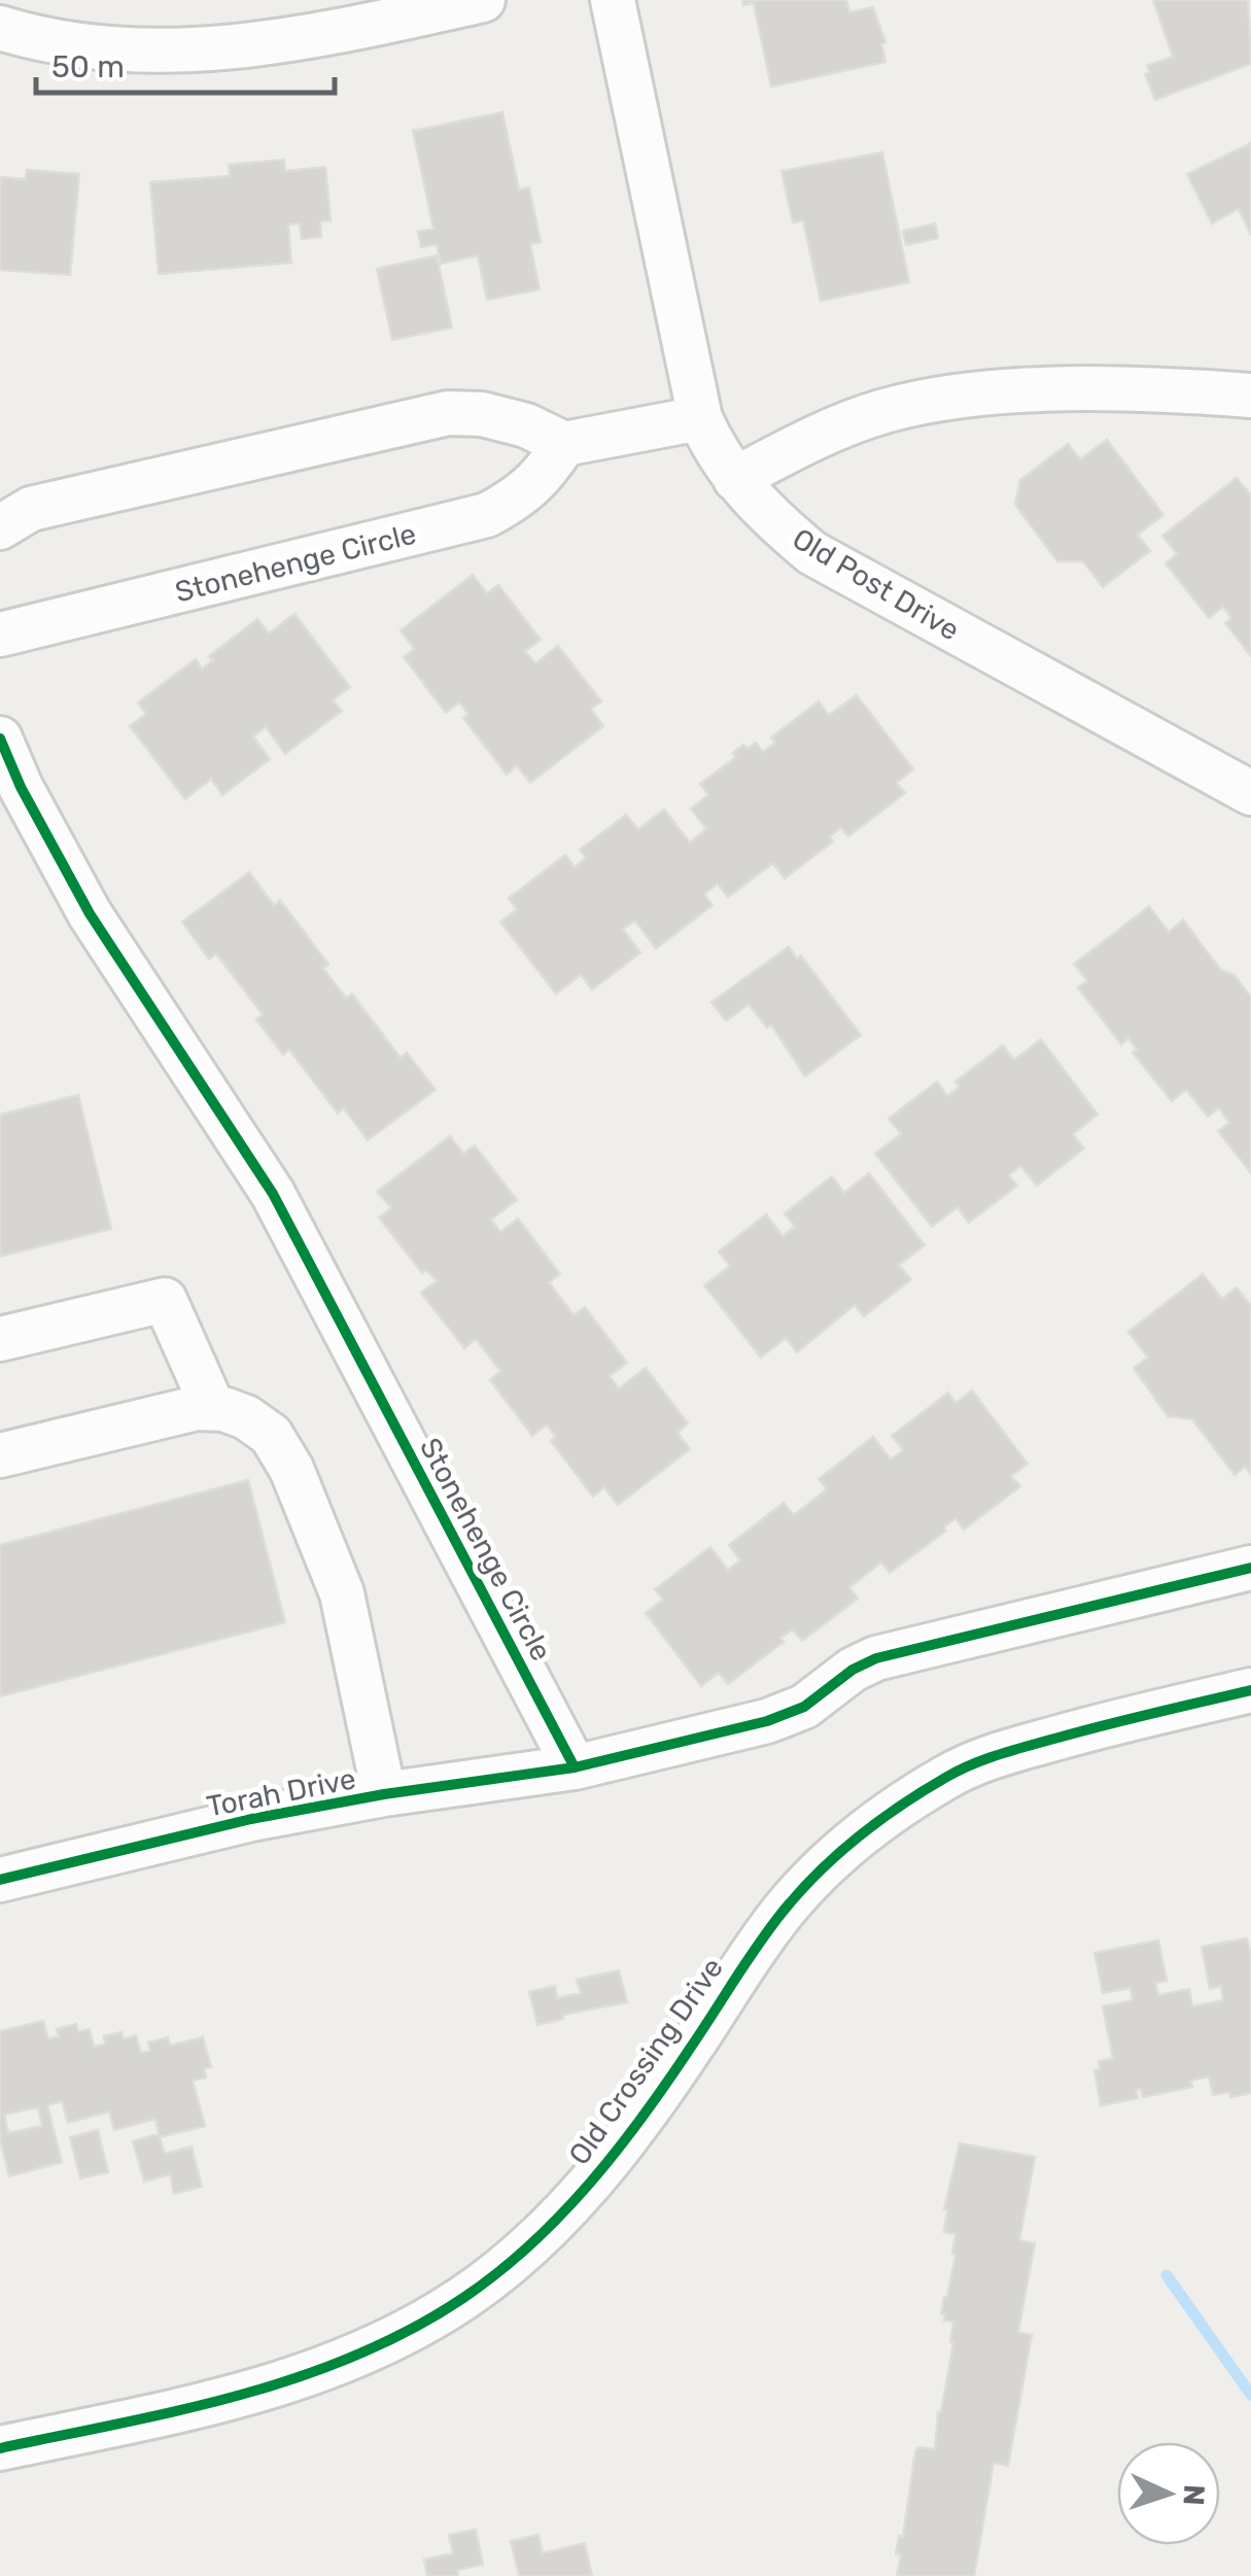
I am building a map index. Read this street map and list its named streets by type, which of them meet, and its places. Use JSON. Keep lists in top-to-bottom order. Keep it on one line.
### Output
{"streets":{"street":["Stonehenge Circle","Old Post Drive","Torah Drive","Old Crossing Drive"]},"crossings":[["Stonehenge Circle","Torah Drive"]],"scale_bar":"50 m","north":"right"}
